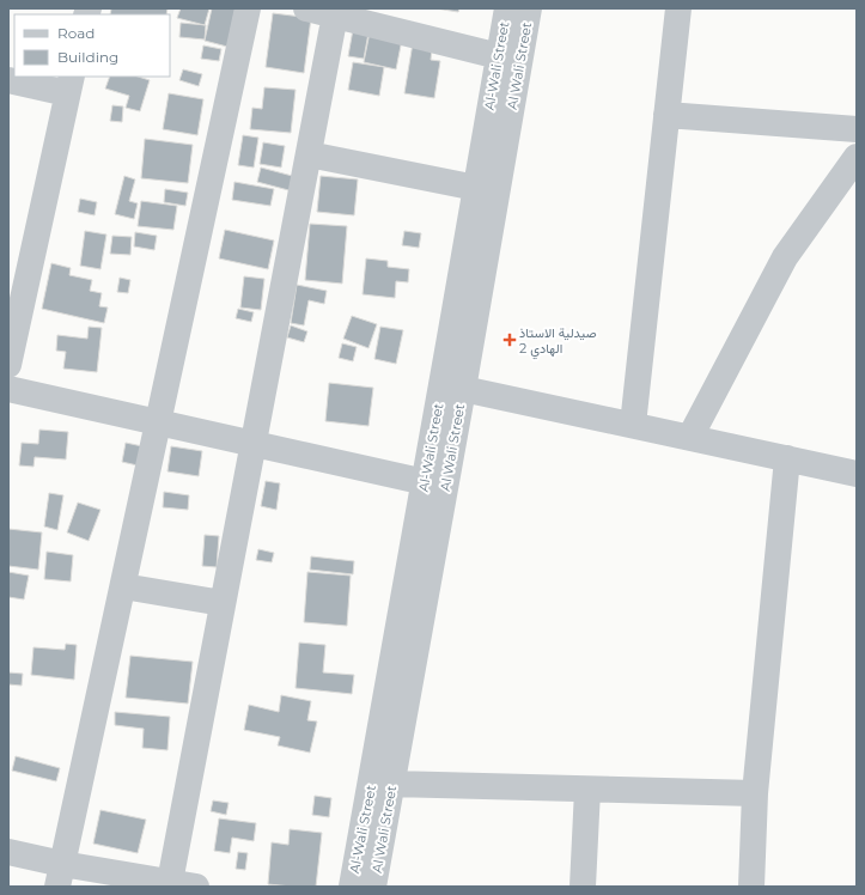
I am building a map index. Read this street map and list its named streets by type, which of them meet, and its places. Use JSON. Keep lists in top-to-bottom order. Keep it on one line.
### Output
{"streets":{"street":["Al-Wali Street","Al Wali Street"]},"crossings":[["Al-Wali Street","Al Wali Street"]],"places":{"health":["صيدلية الاستاذ الهادي 2"]},"legend":["Road","Building"]}
